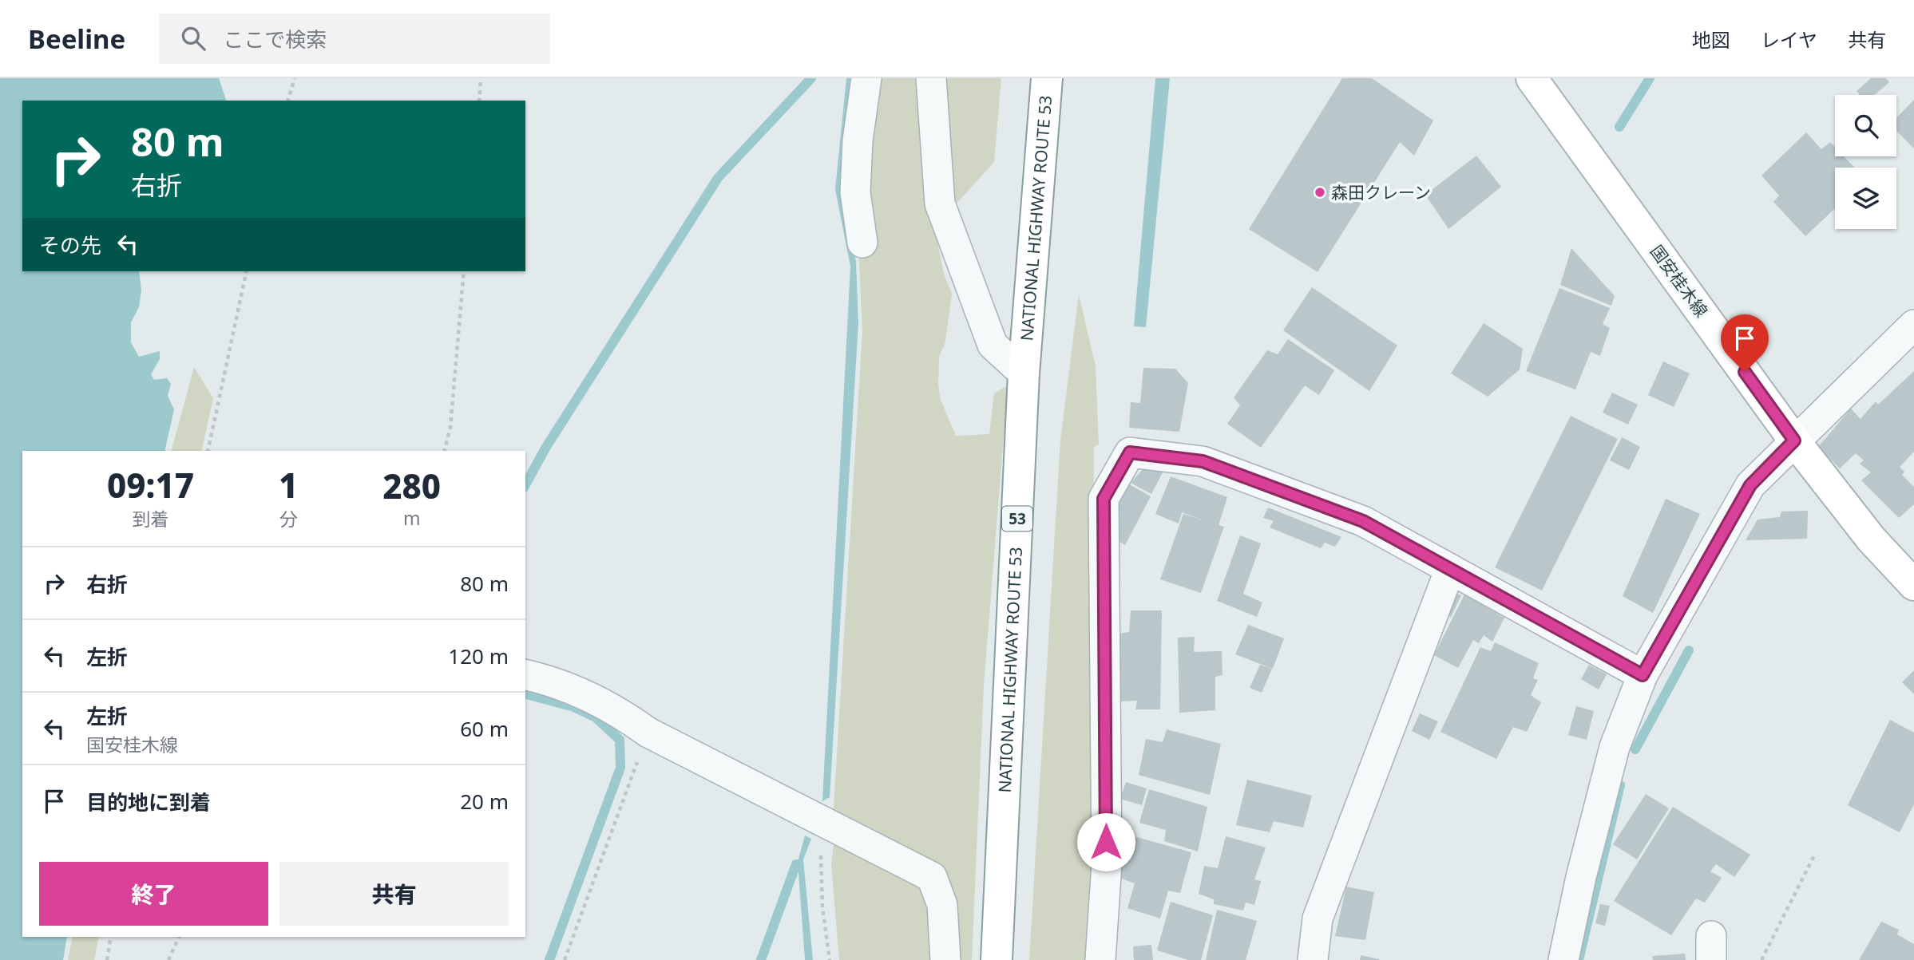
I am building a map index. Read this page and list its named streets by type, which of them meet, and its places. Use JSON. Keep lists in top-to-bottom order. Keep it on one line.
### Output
{"streets":{"main road":["NATIONAL HIGHWAY ROUTE 53","国安桂木線","53"]},"places":["森田クレーン"],"page":{"header":"Beeline","search":"ここで検索","nav":["地図","レイヤ","共有"],"turn":["80 m","右折"],"then":"その先","eta":["09:17","到着","1","分","280","m"],"list":[{"name":"右折","value":"80 m"},{"name":"左折","value":"120 m"},{"name":"左折","note":"国安桂木線","value":"60 m"},{"name":"目的地に到着","value":"20 m"}],"buttons":["終了","共有"]}}
